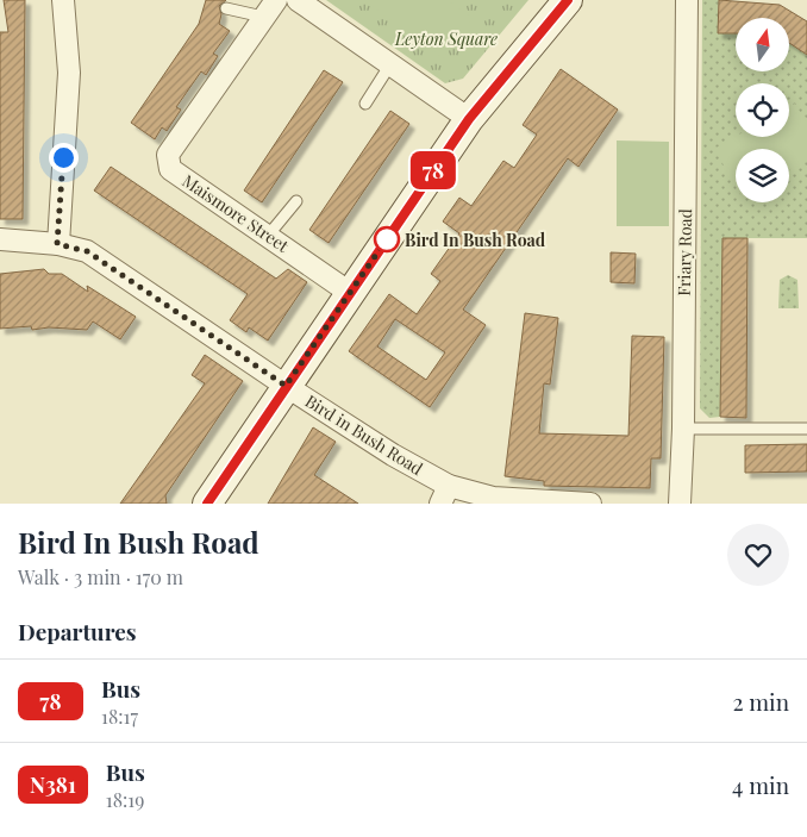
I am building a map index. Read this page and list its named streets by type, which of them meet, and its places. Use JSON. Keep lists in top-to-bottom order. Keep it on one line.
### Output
{"streets":{"street":["Maismore Street","Friary Road","Bird in Bush Road"]},"parks":["Leyton Square"],"places":["Bird In Bush Road"],"lines":["bus line 78"],"north":"top","page":{"on_map":"78","heading":[["Bird In Bush Road","Walk · 3 min · 170 m"],"Departures"],"list":[{"mark":"78","name":"Bus","note":"18:17","value":"2 min"},{"mark":"N381","name":"Bus","note":"18:19","value":"4 min"}]}}
